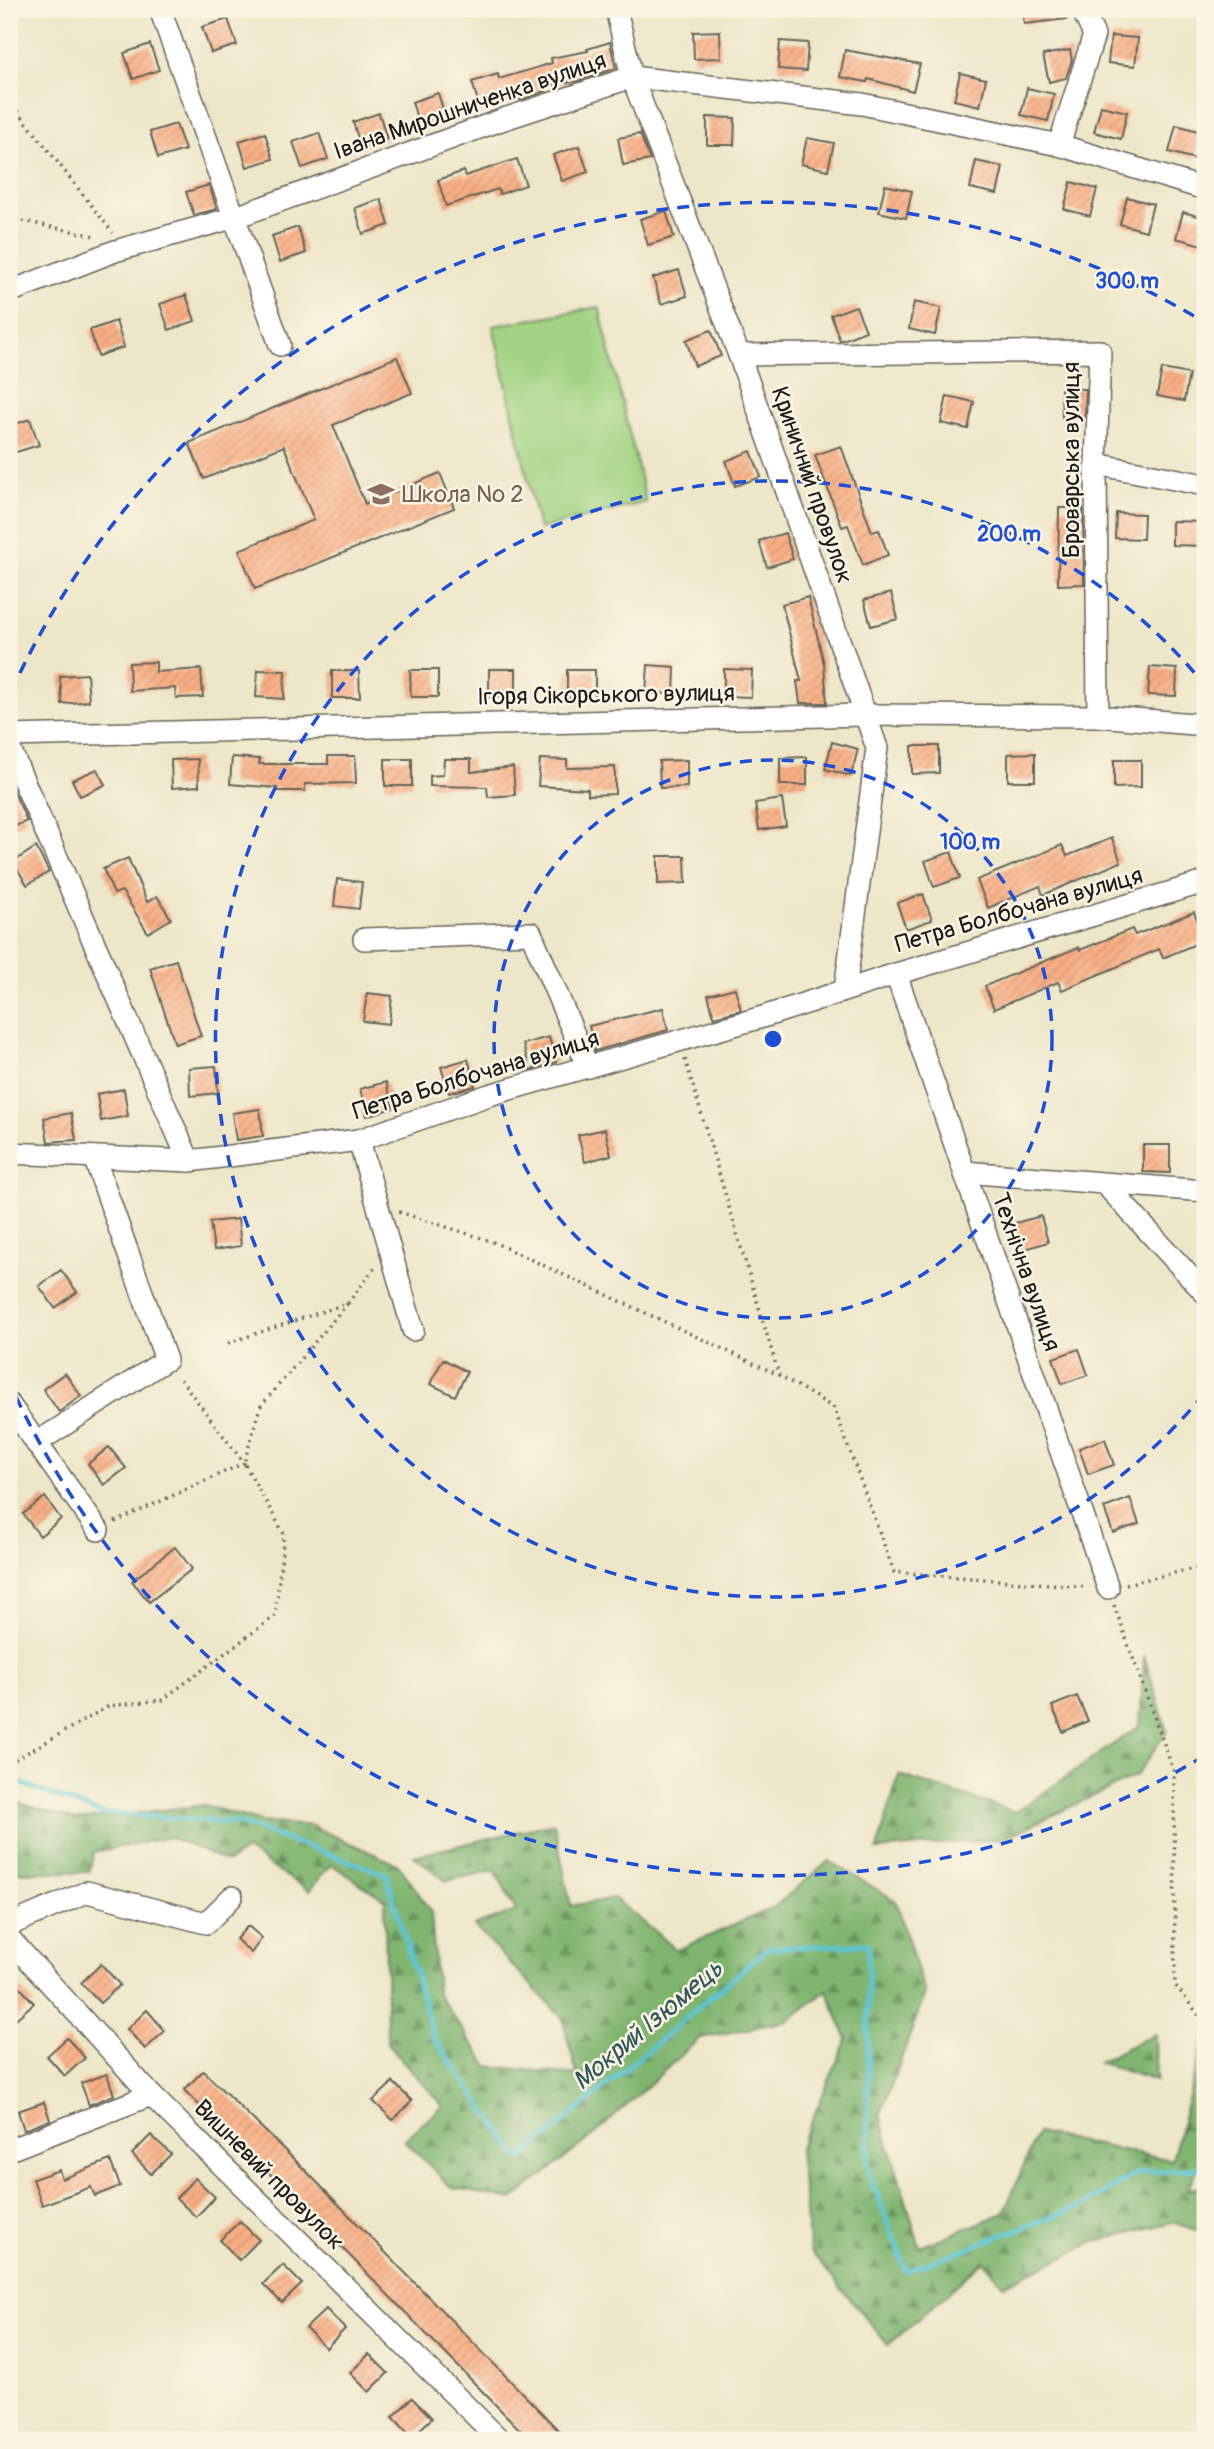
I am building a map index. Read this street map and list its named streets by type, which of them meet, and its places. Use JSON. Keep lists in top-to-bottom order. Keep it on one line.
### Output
{"streets":{"street":["Івана Мирошниченка вулиця","Броварська вулиця","Криничний провулок","Ігоря Сікорського вулиця","Петра Болбочана вулиця","Технічна вулиця","Вишневий провулок"]},"crossings":[["Івана Мирошниченка вулиця","Криничний провулок"],["Броварська вулиця","Криничний провулок"],["Броварська вулиця","Ігоря Сікорського вулиця"],["Криничний провулок","Ігоря Сікорського вулиця"],["Криничний провулок","Петра Болбочана вулиця"],["Петра Болбочана вулиця","Технічна вулиця"]],"water":["Мокрий Ізюмець"],"places":{"school or university":["Школа № 2"]},"rings":["300 m","200 m","100 m"]}
